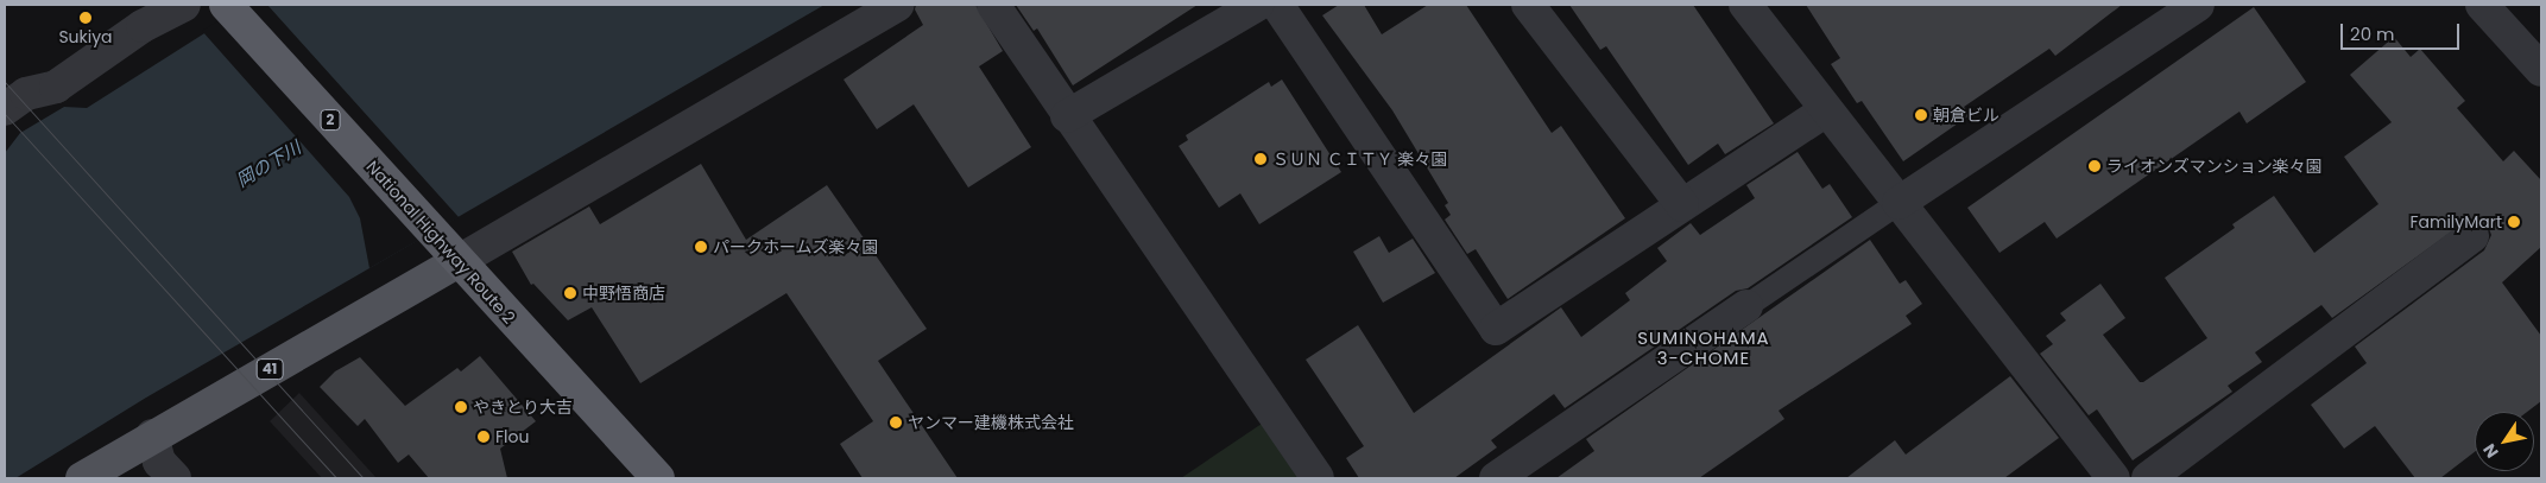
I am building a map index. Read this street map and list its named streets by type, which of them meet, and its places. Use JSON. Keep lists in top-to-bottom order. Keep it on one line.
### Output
{"streets":{"highway":["2","National Highway Route 2"],"main road":["41"]},"crossings":[["National Highway Route 2","41"]],"districts":["SUMINOHAMA 3-CHOME"],"water":["岡の下川"],"places":["Sukiya","朝倉ビル","ＳＵＮ ＣＩＴＹ 楽々園","ライオンズマンション楽々園","FamilyMart","パークホームズ楽々園","中野悟商店","やきとり大吉","ヤンマー建機株式会社","Flou"],"scale_bar":"20 m","north":"bottom left"}
